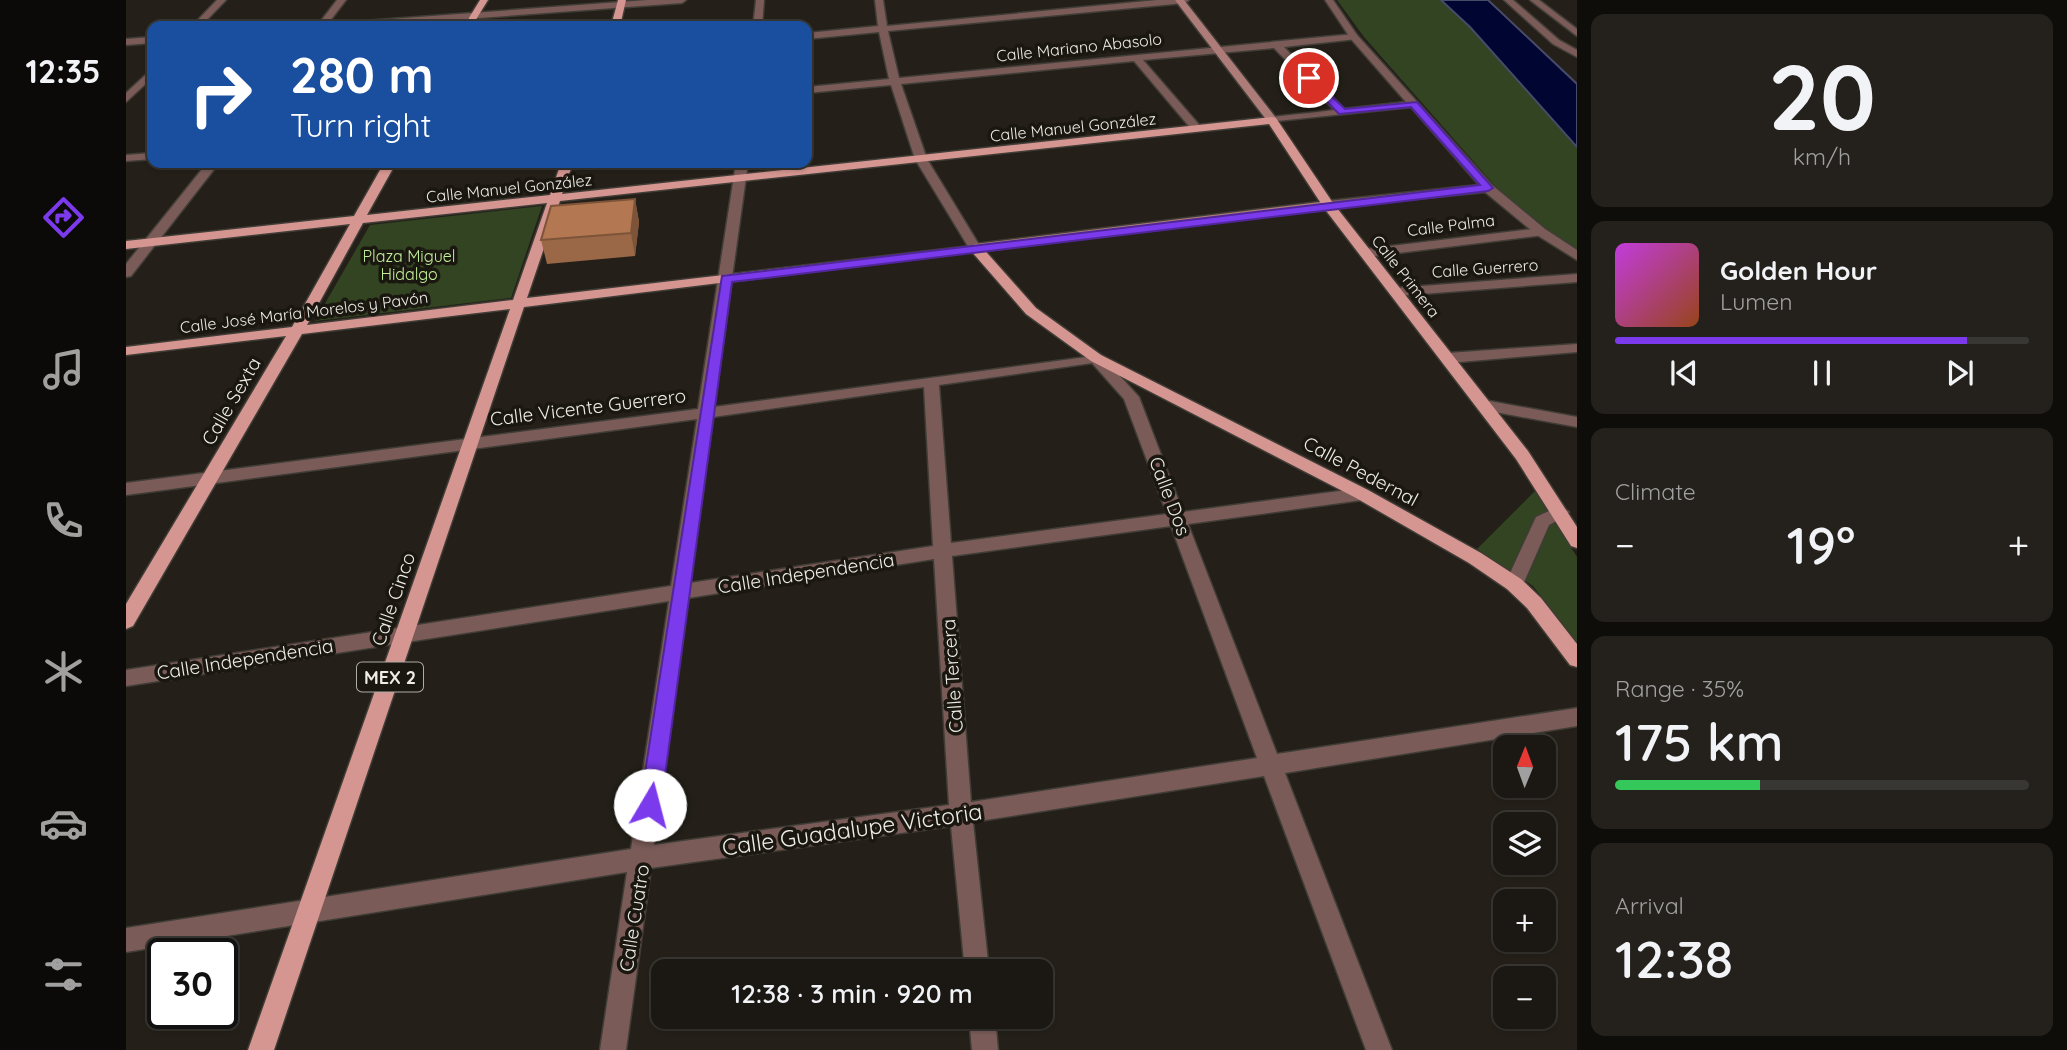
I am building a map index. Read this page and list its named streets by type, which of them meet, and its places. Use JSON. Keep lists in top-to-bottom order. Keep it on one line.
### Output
{"streets":{"main road":["Calle Manuel González","Calle Primera","Calle José María Morelos y Pavón","Calle Sexta","Calle Pedernal","Calle Dos","Calle Cinco","MEX 2"],"street":["Calle Mariano Abasolo","Calle Palma","Calle Guerrero","Calle Vicente Guerrero","Calle Independencia","Calle Tercera","Calle Guadalupe Victoria","Calle Cuatro"]},"crossings":[["Calle Mariano Abasolo","Calle Primera"],["Calle Mariano Abasolo","Calle Dos"],["Calle Manuel González","Calle Primera"],["Calle Manuel González","Calle Sexta"],["Calle Manuel González","Calle Dos"],["Calle Manuel González","Calle Cinco"],["Calle Manuel González","Calle Cuatro"],["Calle Palma","Calle Primera"],["Calle Guerrero","Calle Primera"],["Calle Primera","Calle José María Morelos y Pavón"],["Calle José María Morelos y Pavón","Calle Sexta"],["Calle José María Morelos y Pavón","Calle Dos"],["Calle José María Morelos y Pavón","Calle Cinco"],["Calle José María Morelos y Pavón","Calle Cuatro"],["Calle Sexta","Calle Vicente Guerrero"],["Calle Vicente Guerrero","Calle Pedernal"],["Calle Vicente Guerrero","Calle Dos"],["Calle Vicente Guerrero","Calle Cinco"],["Calle Vicente Guerrero","Calle Tercera"],["Calle Vicente Guerrero","Calle Cuatro"],["Calle Pedernal","Calle Dos"],["Calle Pedernal","Calle Independencia"],["Calle Dos","Calle Independencia"],["Calle Dos","Calle Guadalupe Victoria"],["Calle Independencia","Calle Cinco"],["Calle Independencia","Calle Tercera"],["Calle Independencia","Calle Cuatro"],["Calle Cinco","Calle Guadalupe Victoria"],["Calle Tercera","Calle Guadalupe Victoria"],["Calle Guadalupe Victoria","Calle Cuatro"]],"parks":["Plaza Miguel Hidalgo"],"north":"top","page":{"tabs":"12:35","tile":[["20","km/h"],"Climate",["Range · 35%","175 km"],["Arrival","12:38"]],"turn":["280 m","Turn right"],"song":["Golden Hour","Lumen"],"heat":["−","19°","+"],"map_buttons":["+","−"],"limit":"30","trip":"12:38 · 3 min · 920 m"}}
